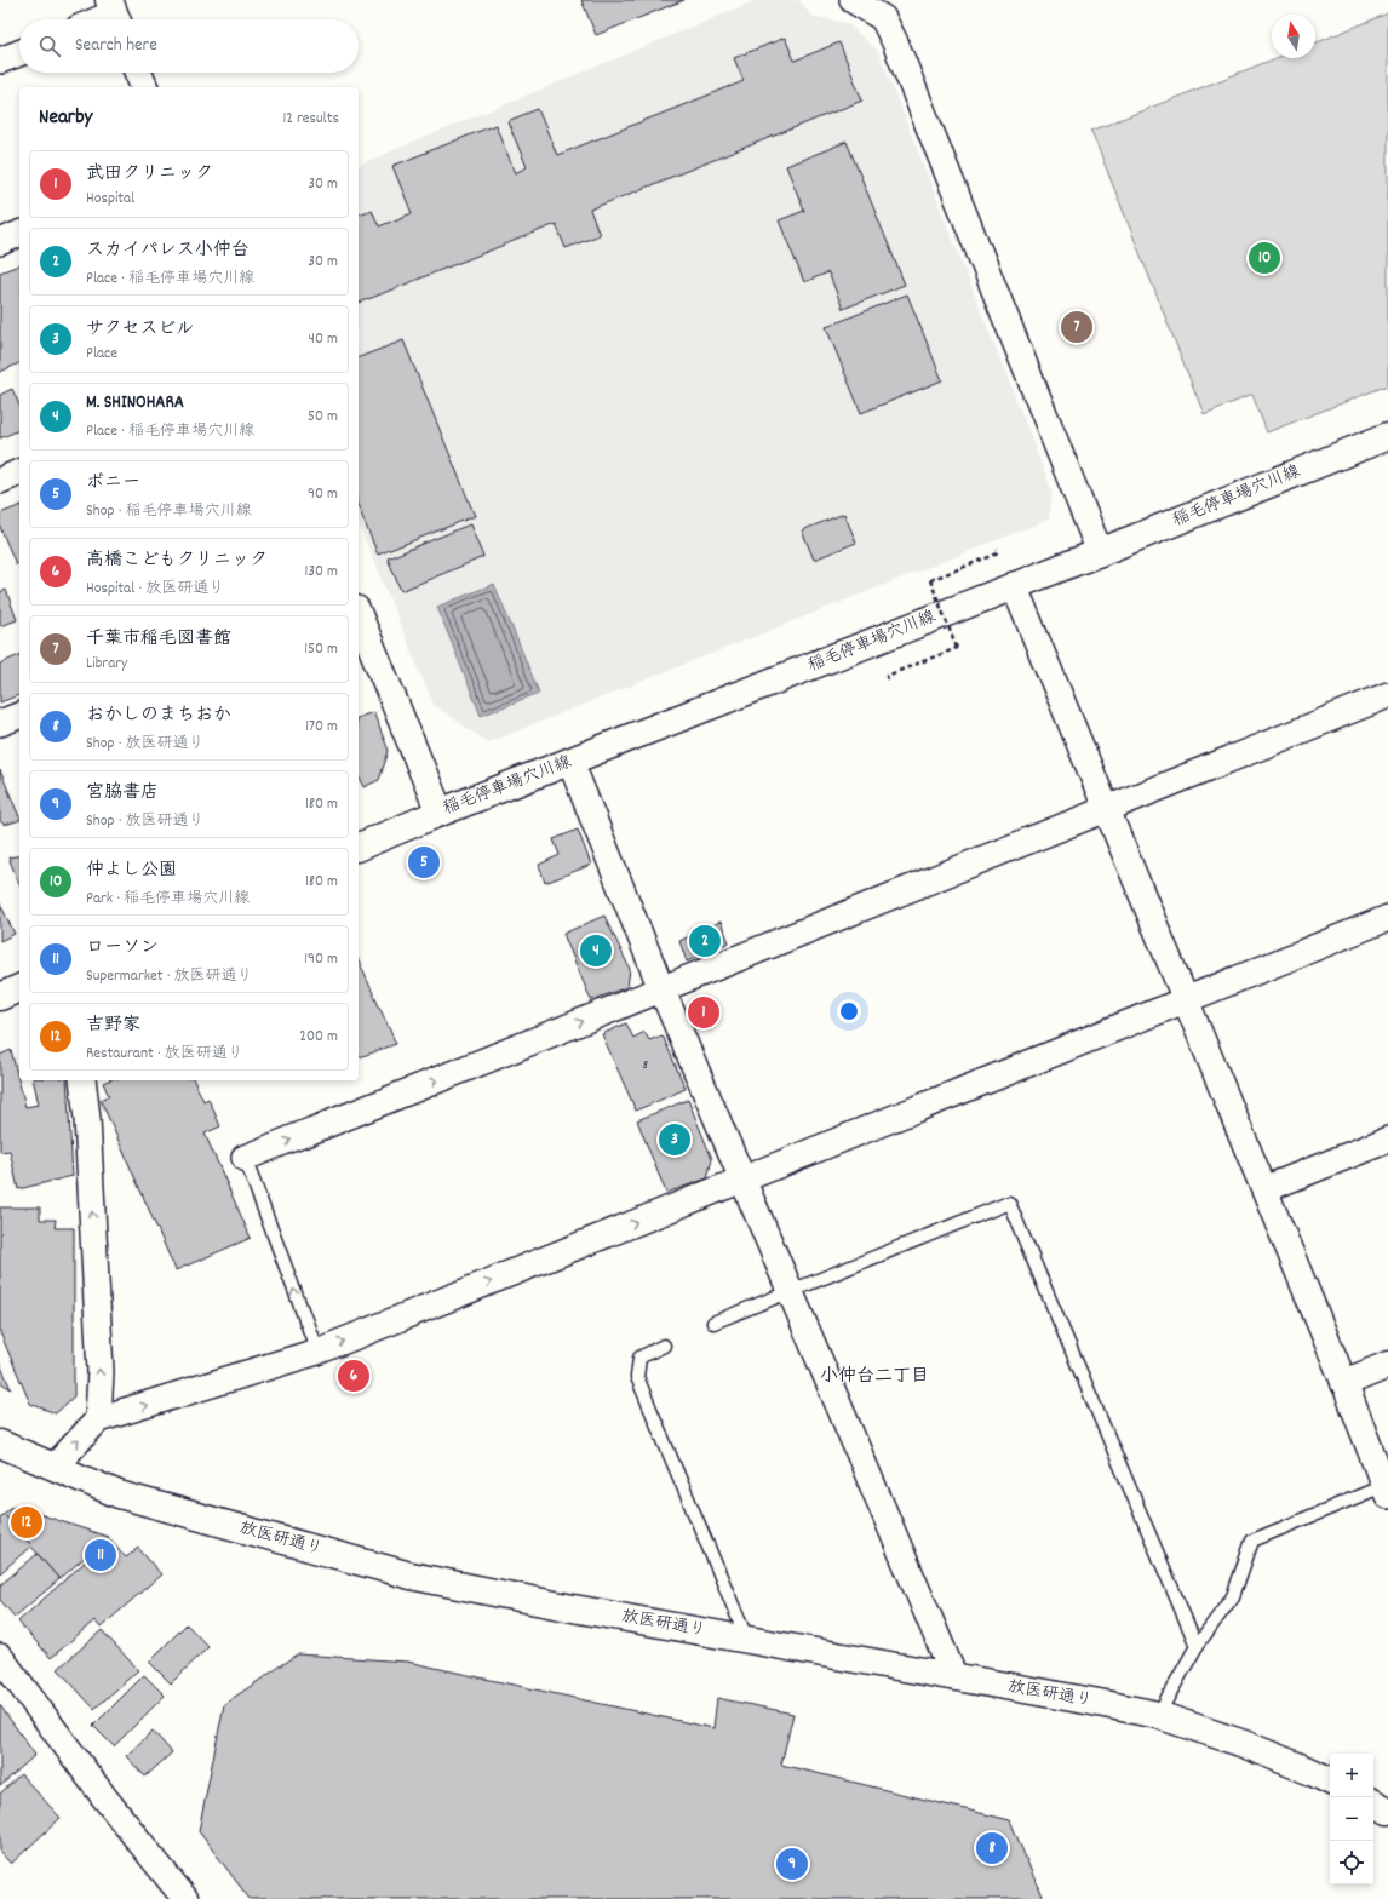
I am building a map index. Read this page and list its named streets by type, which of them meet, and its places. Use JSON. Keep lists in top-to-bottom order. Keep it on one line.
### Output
{"streets":{"street":["稲毛停車場穴川線","放医研通り"]},"districts":["小仲台二丁目"],"house_numbers":["8"],"north":"top","page":{"search":"Search here","heading":["Nearby","12 results"],"list":[{"mark":"1","name":"武田クリニック","note":"Hospital","value":"30 m"},{"mark":"2","name":"スカイパレス小仲台","note":"Place · 稲毛停車場穴川線","value":"30 m"},{"mark":"3","name":"サクセスビル","note":"Place","value":"40 m"},{"mark":"4","name":"M. SHINOHARA","note":"Place · 稲毛停車場穴川線","value":"50 m"},{"mark":"5","name":"ポニー","note":"Shop · 稲毛停車場穴川線","value":"90 m"},{"mark":"6","name":"高橋こどもクリニック","note":"Hospital · 放医研通り","value":"130 m"},{"mark":"7","name":"千葉市稲毛図書館","note":"Library","value":"150 m"},{"mark":"8","name":"おかしのまちおか","note":"Shop · 放医研通り","value":"170 m"},{"mark":"9","name":"宮脇書店","note":"Shop · 放医研通り","value":"180 m"},{"mark":"10","name":"仲よし公園","note":"Park · 稲毛停車場穴川線","value":"180 m"},{"mark":"11","name":"ローソン","note":"Supermarket · 放医研通り","value":"190 m"},{"mark":"12","name":"吉野家","note":"Restaurant · 放医研通り","value":"200 m"}],"pins":["10","7","5","2","4","1","3","6","12","11","8","9"],"map_buttons":["+","−"]}}
